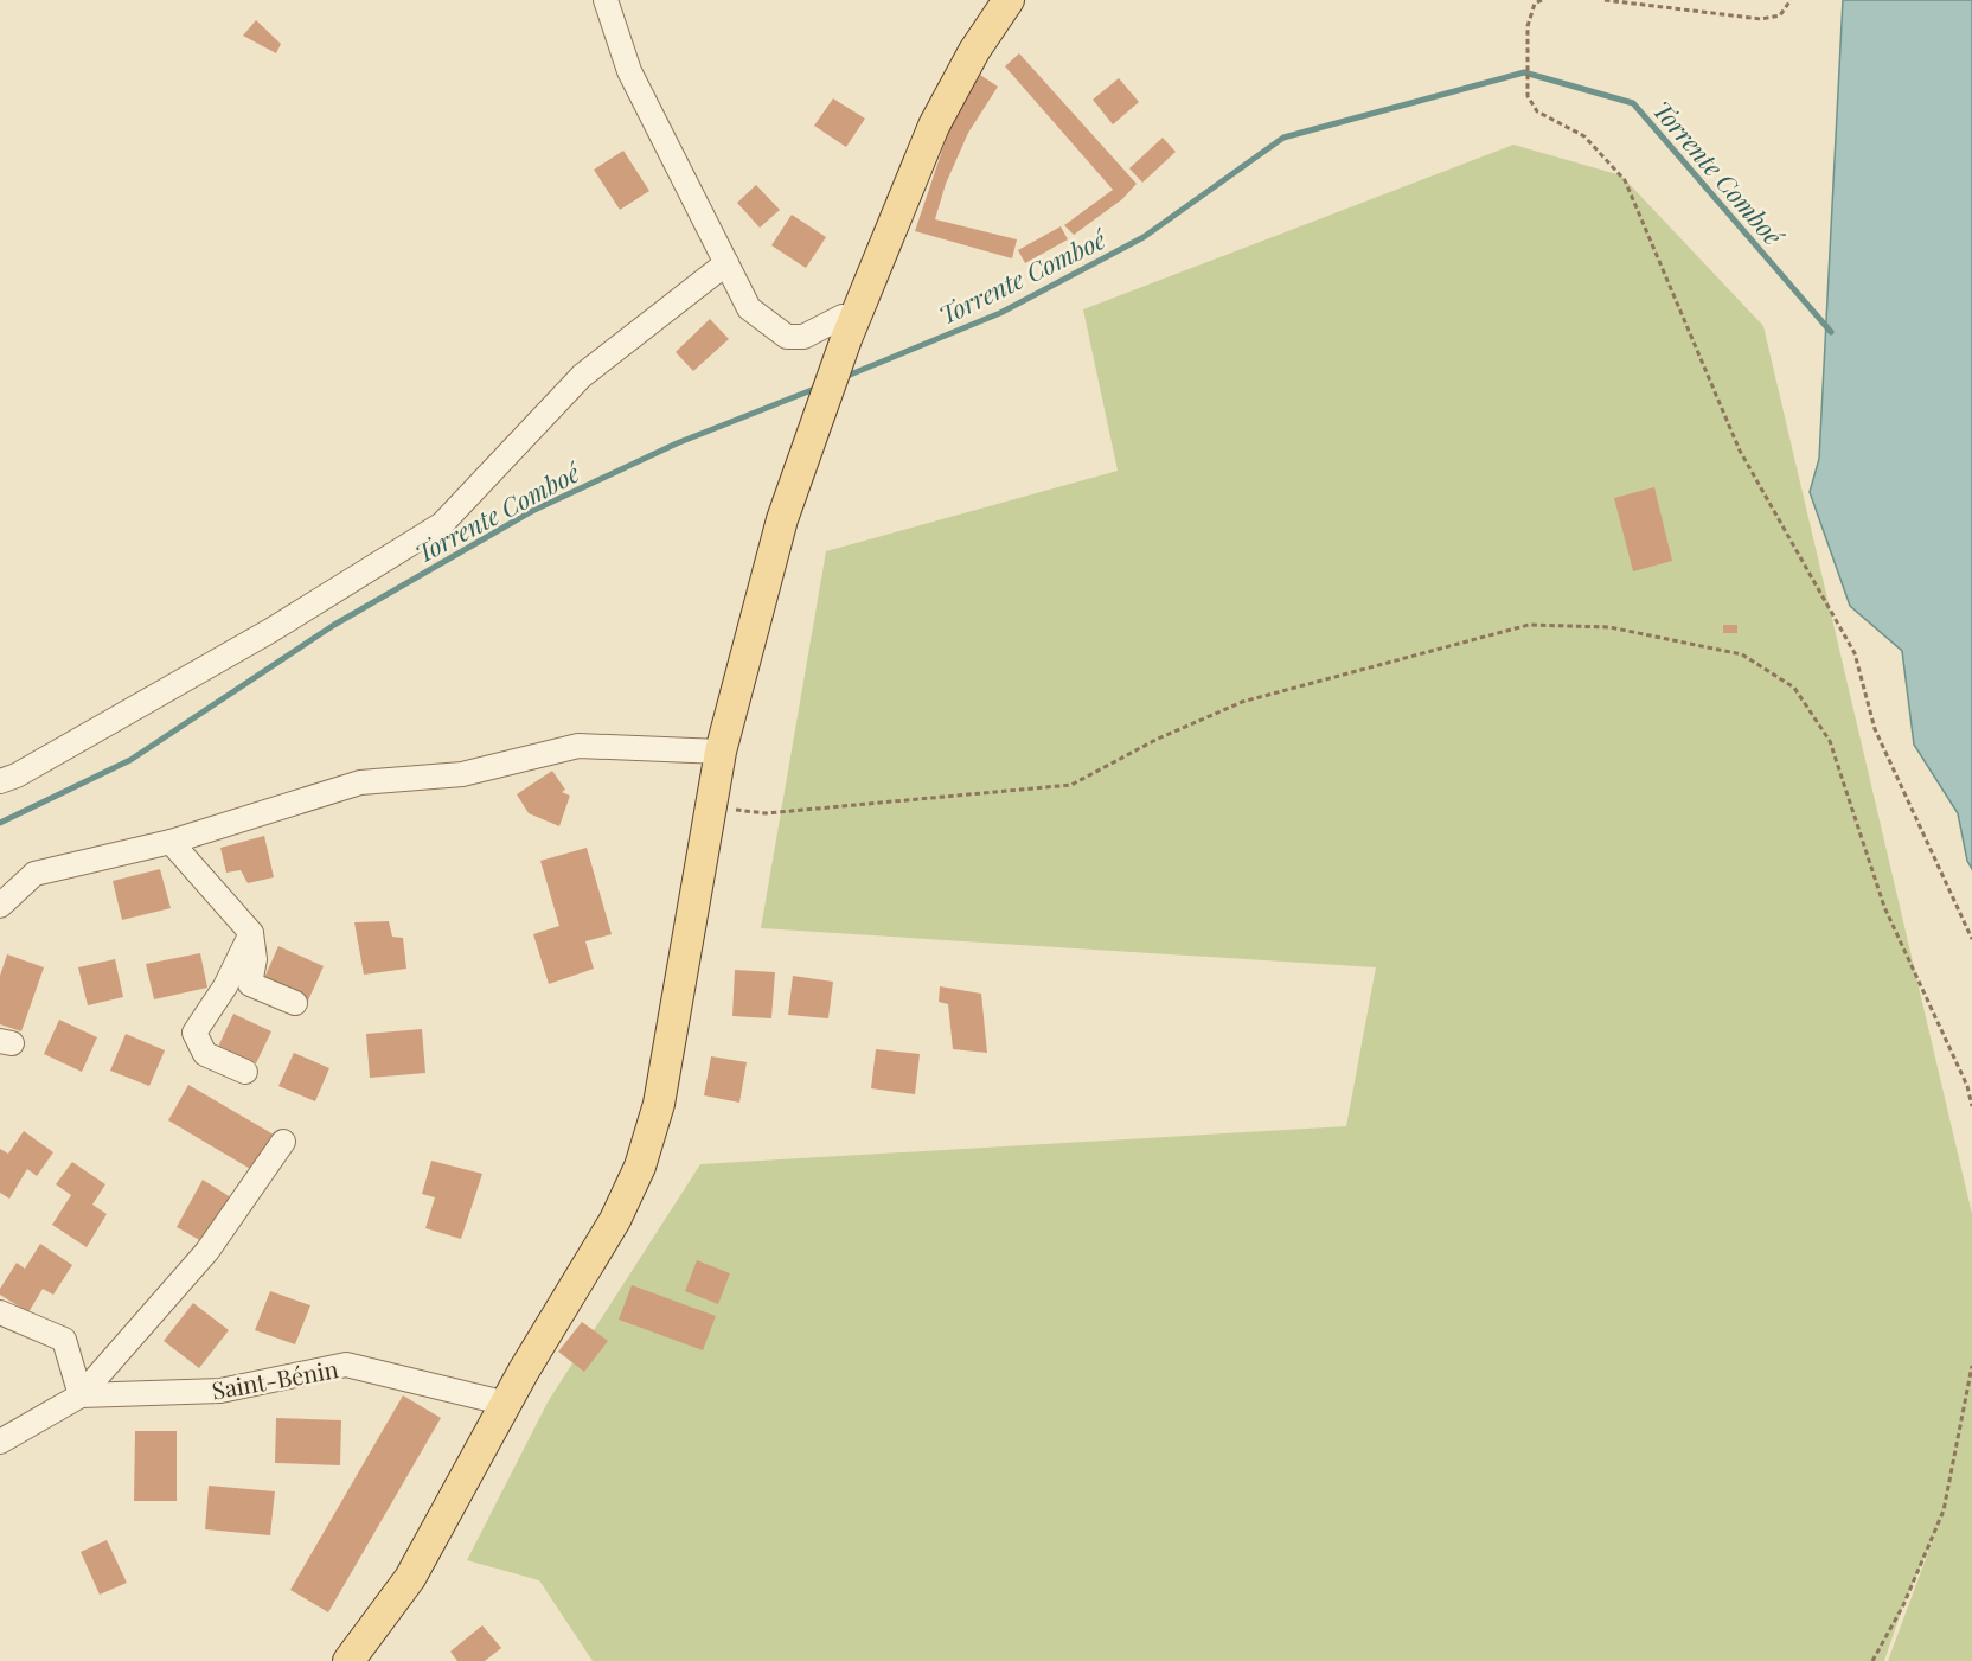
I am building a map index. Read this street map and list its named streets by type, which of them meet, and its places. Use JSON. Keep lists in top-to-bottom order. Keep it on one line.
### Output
{"streets":{"street":["Saint-Bénin"]},"water":["Torrente Comboé"]}
